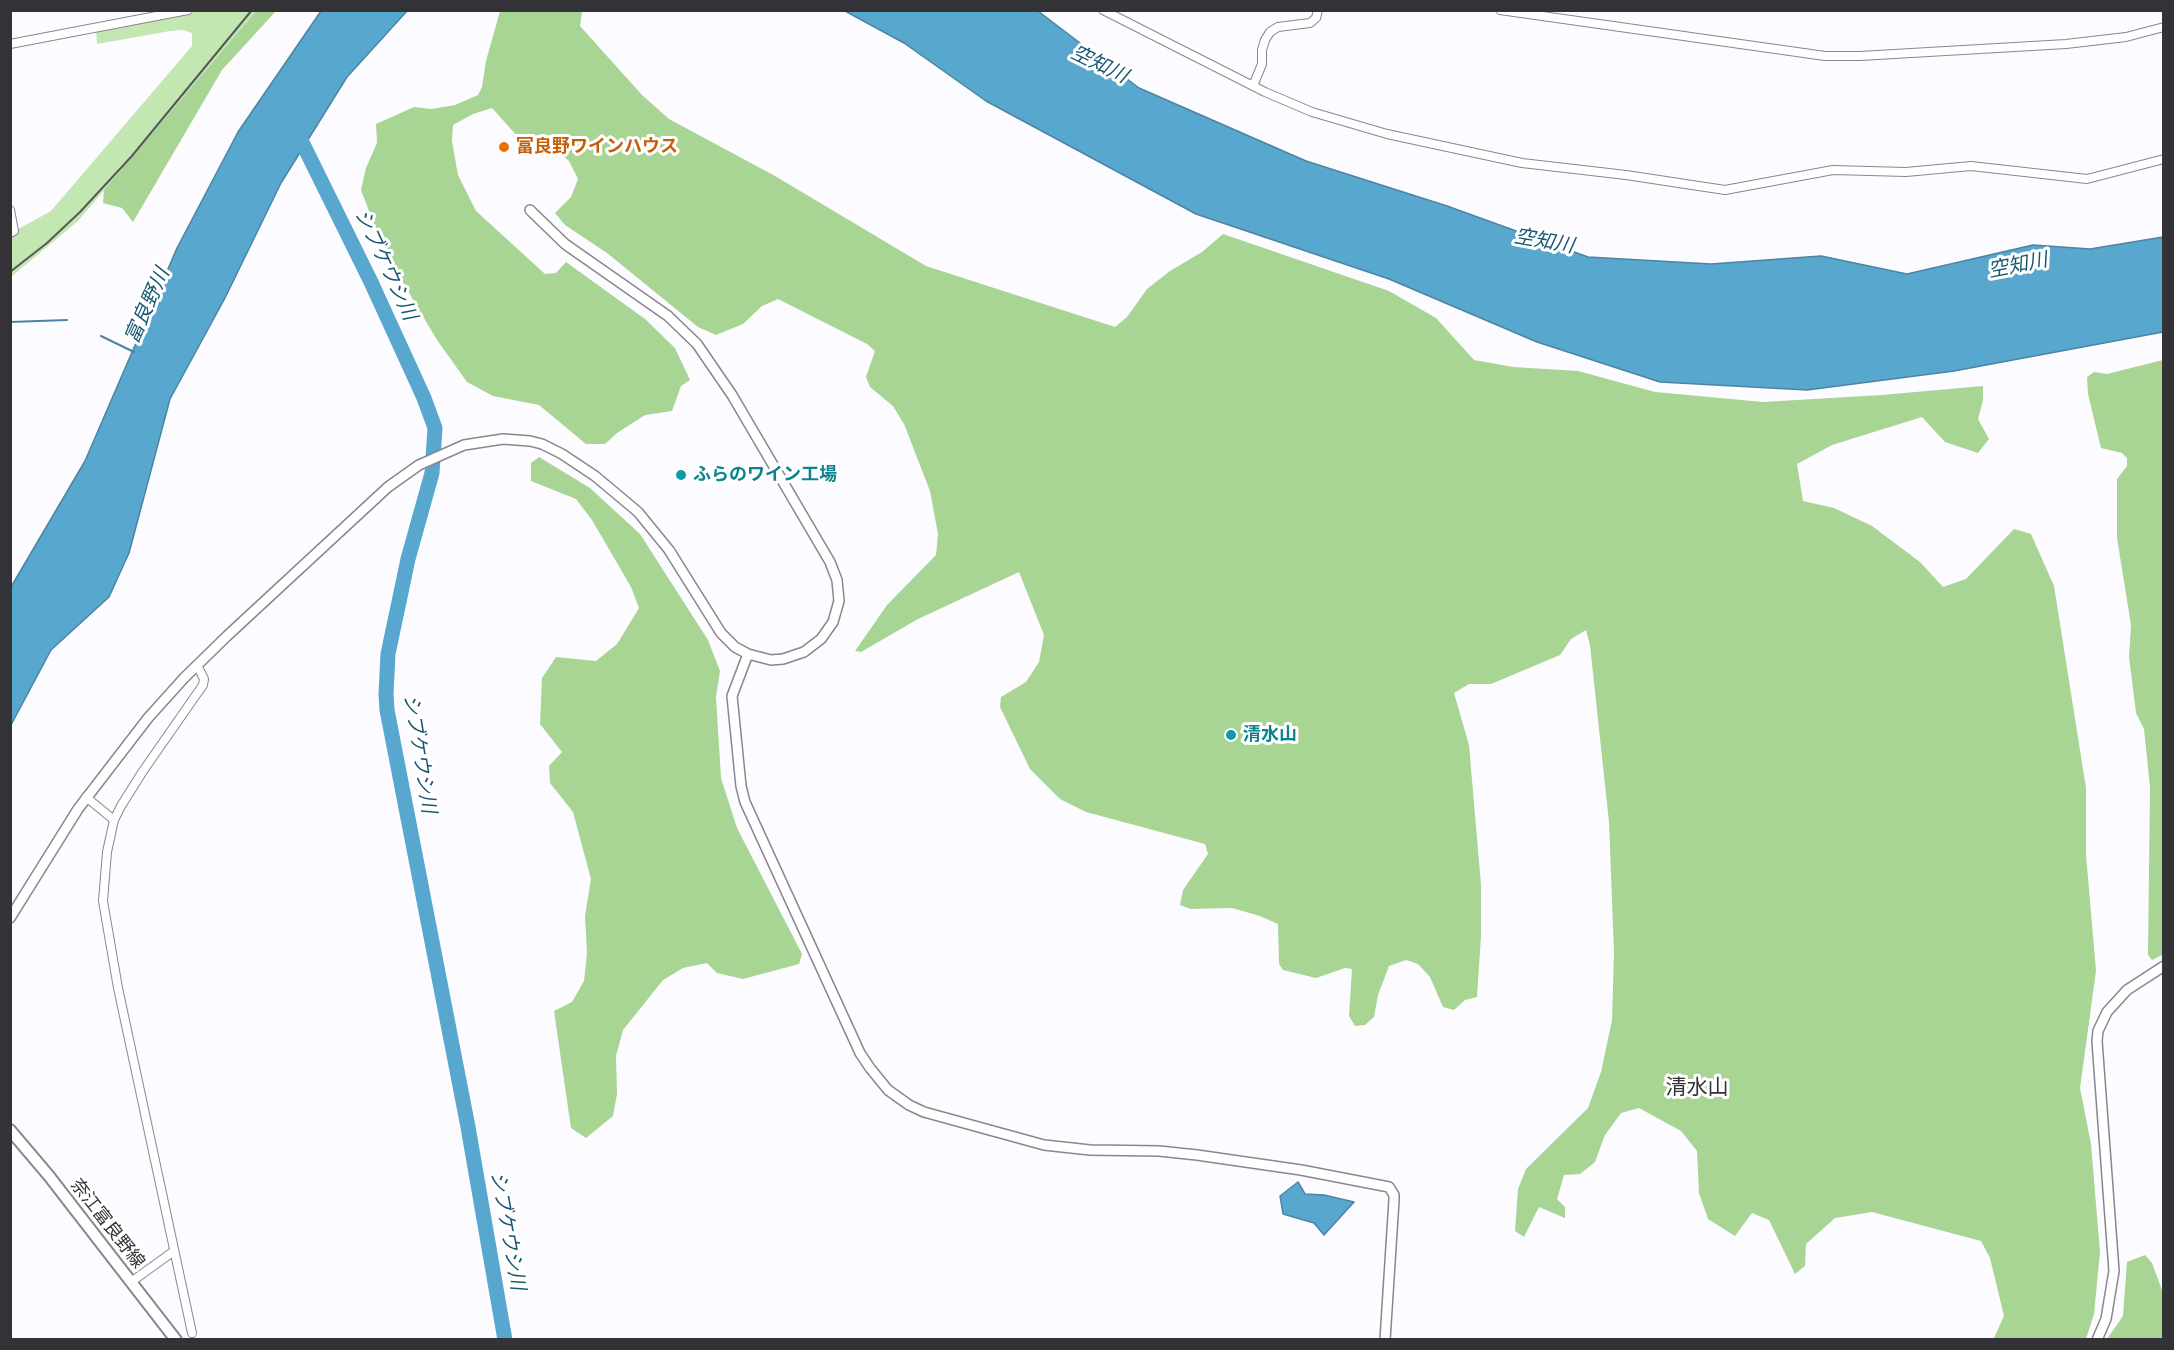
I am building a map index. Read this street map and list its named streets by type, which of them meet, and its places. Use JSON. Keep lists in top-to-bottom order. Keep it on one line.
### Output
{"streets":{"main road":["奈江富良野線"]},"districts":["清水山"],"water":["空知川","シブケウシ川","富良野川"],"places":["富良野ワインハウス","ふらのワイン工場","清水山"]}
